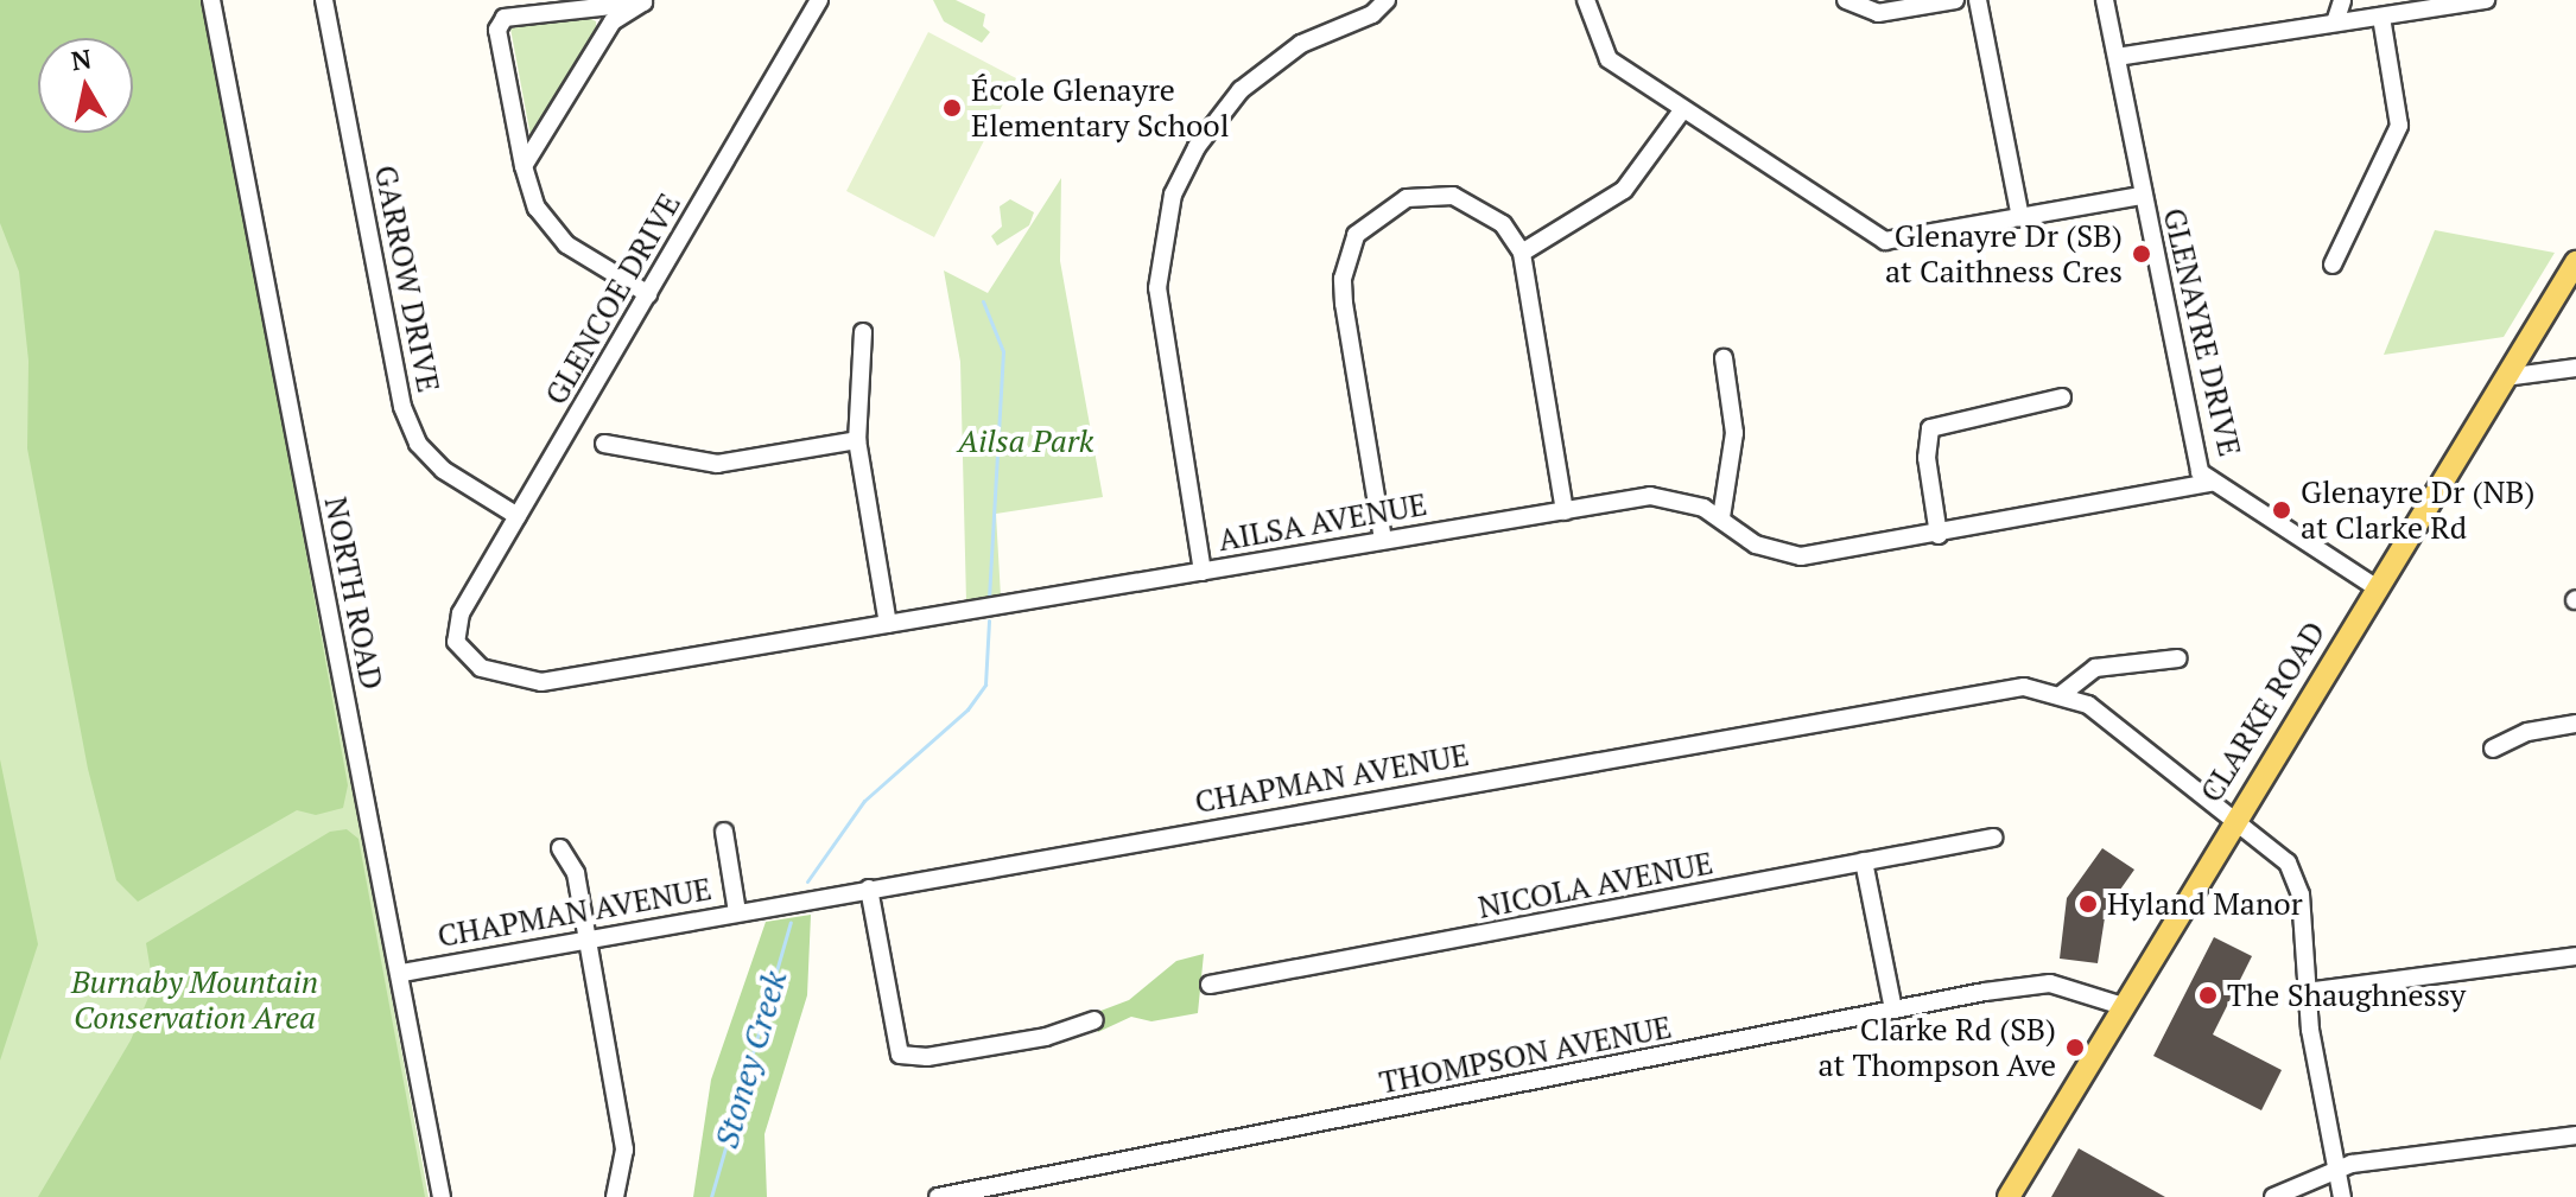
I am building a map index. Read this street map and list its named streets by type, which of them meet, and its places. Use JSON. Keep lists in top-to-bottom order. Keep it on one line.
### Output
{"streets":{"main road":["CLARKE ROAD"],"street":["GARROW DRIVE","GLENCOE DRIVE","GLENAYRE DRIVE","AILSA AVENUE","NORTH ROAD","CHAPMAN AVENUE","NICOLA AVENUE","THOMPSON AVENUE"]},"crossings":[["GARROW DRIVE","GLENCOE DRIVE"],["GLENCOE DRIVE","AILSA AVENUE"],["GLENAYRE DRIVE","AILSA AVENUE"],["GLENAYRE DRIVE","CLARKE ROAD"],["NORTH ROAD","CHAPMAN AVENUE"],["CLARKE ROAD","CHAPMAN AVENUE"],["CLARKE ROAD","THOMPSON AVENUE"]],"water":["Stoney Creek"],"parks":["Ailsa Park","Burnaby Mountain Conservation Area"],"places":["École Glenayre Elementary School","Glenayre Dr (SB) at Caithness Cres","Glenayre Dr (NB) at Clarke Rd","Hyland Manor","The Shaughnessy","Clarke Rd (SB) at Thompson Ave"],"north":"top"}
